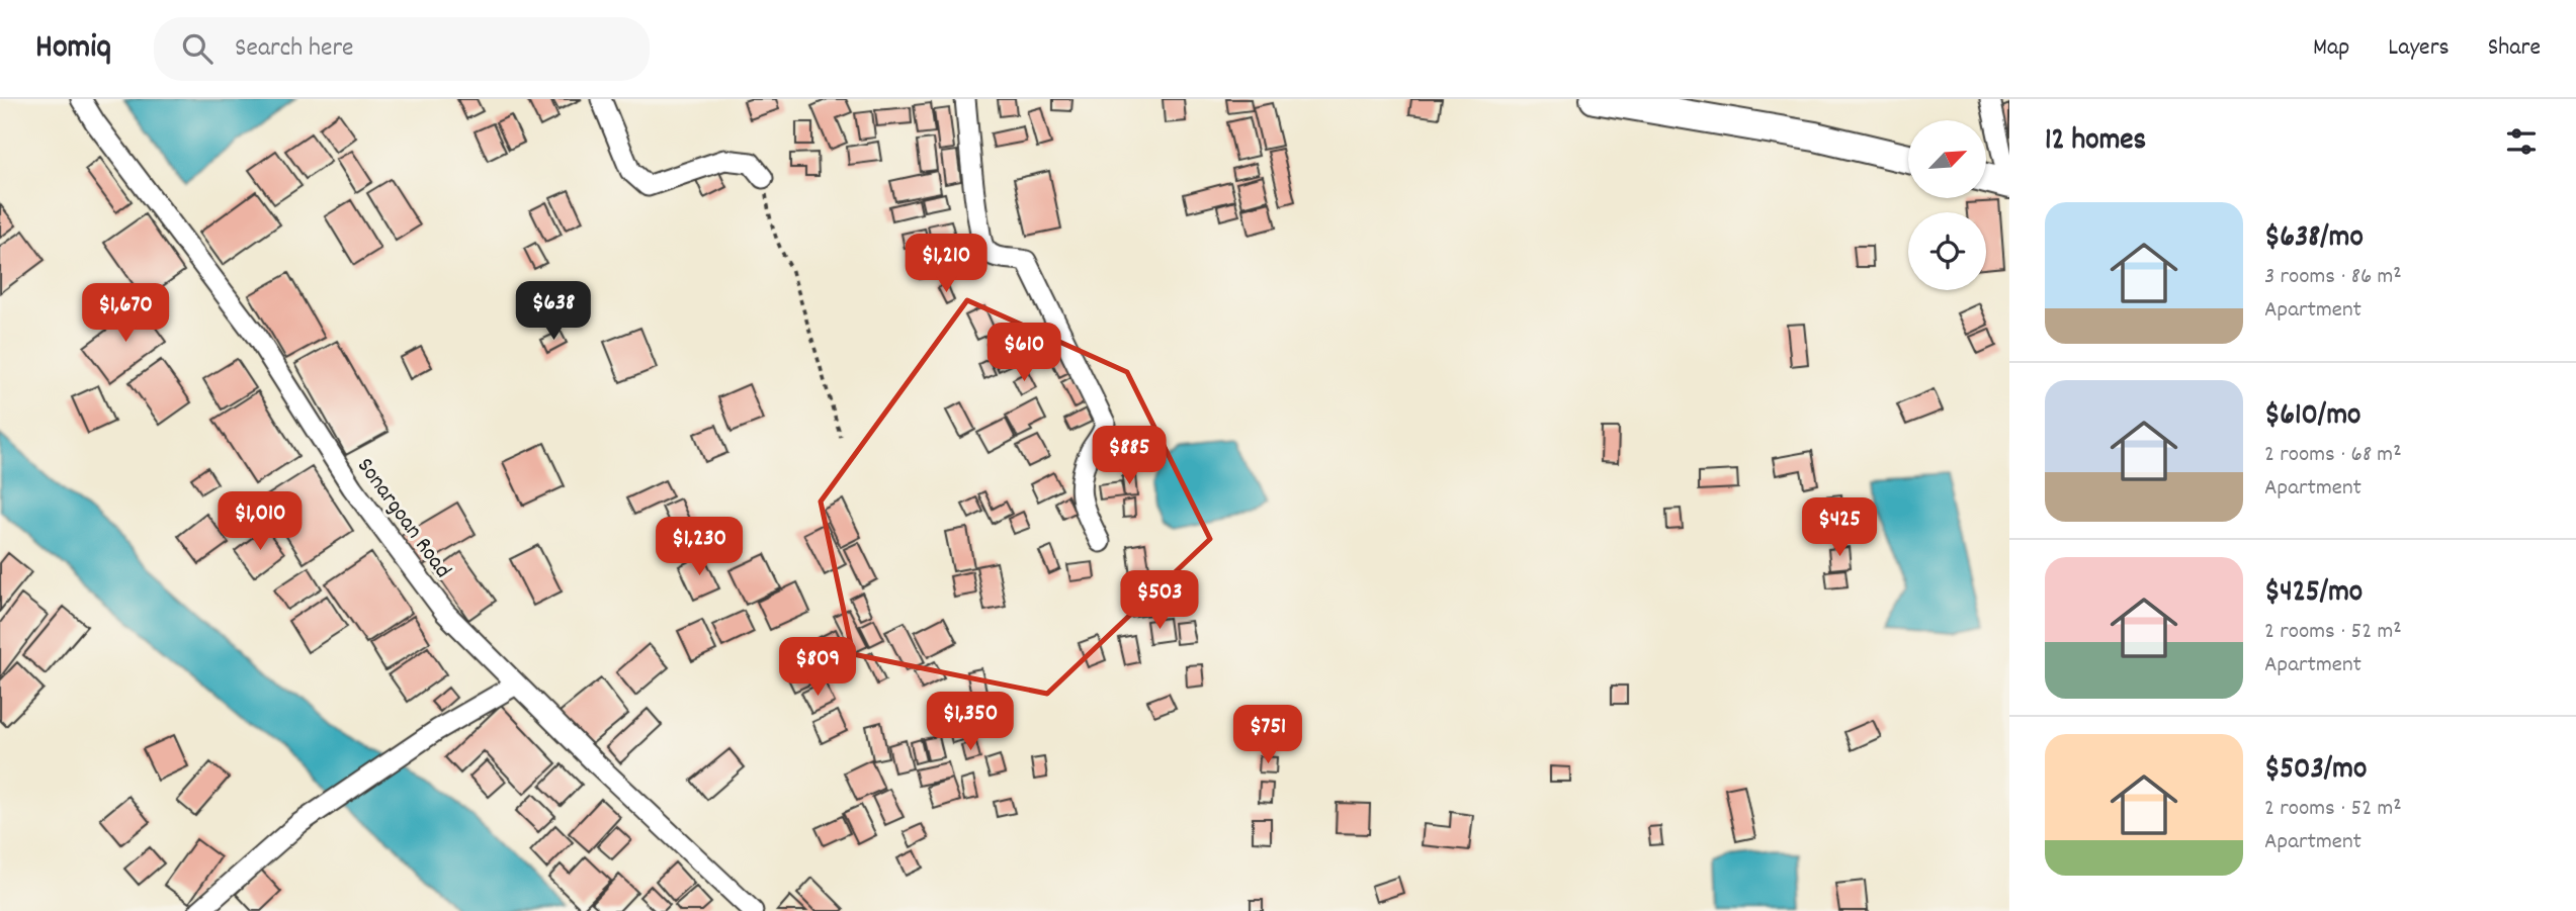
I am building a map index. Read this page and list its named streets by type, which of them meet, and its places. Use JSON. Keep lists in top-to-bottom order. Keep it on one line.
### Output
{"streets":{"street":["Sonargoan Road"]},"north":"top right","page":{"header":"Homiq","search":"Search here","nav":["Map","Layers","Share"],"heading":"12 homes","list":[{"name":"$638/mo","note":"3 rooms · 86 m² · Apartment"},{"name":"$610/mo","note":"2 rooms · 68 m² · Apartment"},{"name":"$425/mo","note":"2 rooms · 52 m² · Apartment"},{"name":"$503/mo","note":"2 rooms · 52 m² · Apartment"}],"price":["$1,210","$638","$1,670","$610","$885","$1,010","$425","$1,230","$503","$809","$1,350","$751"]}}
